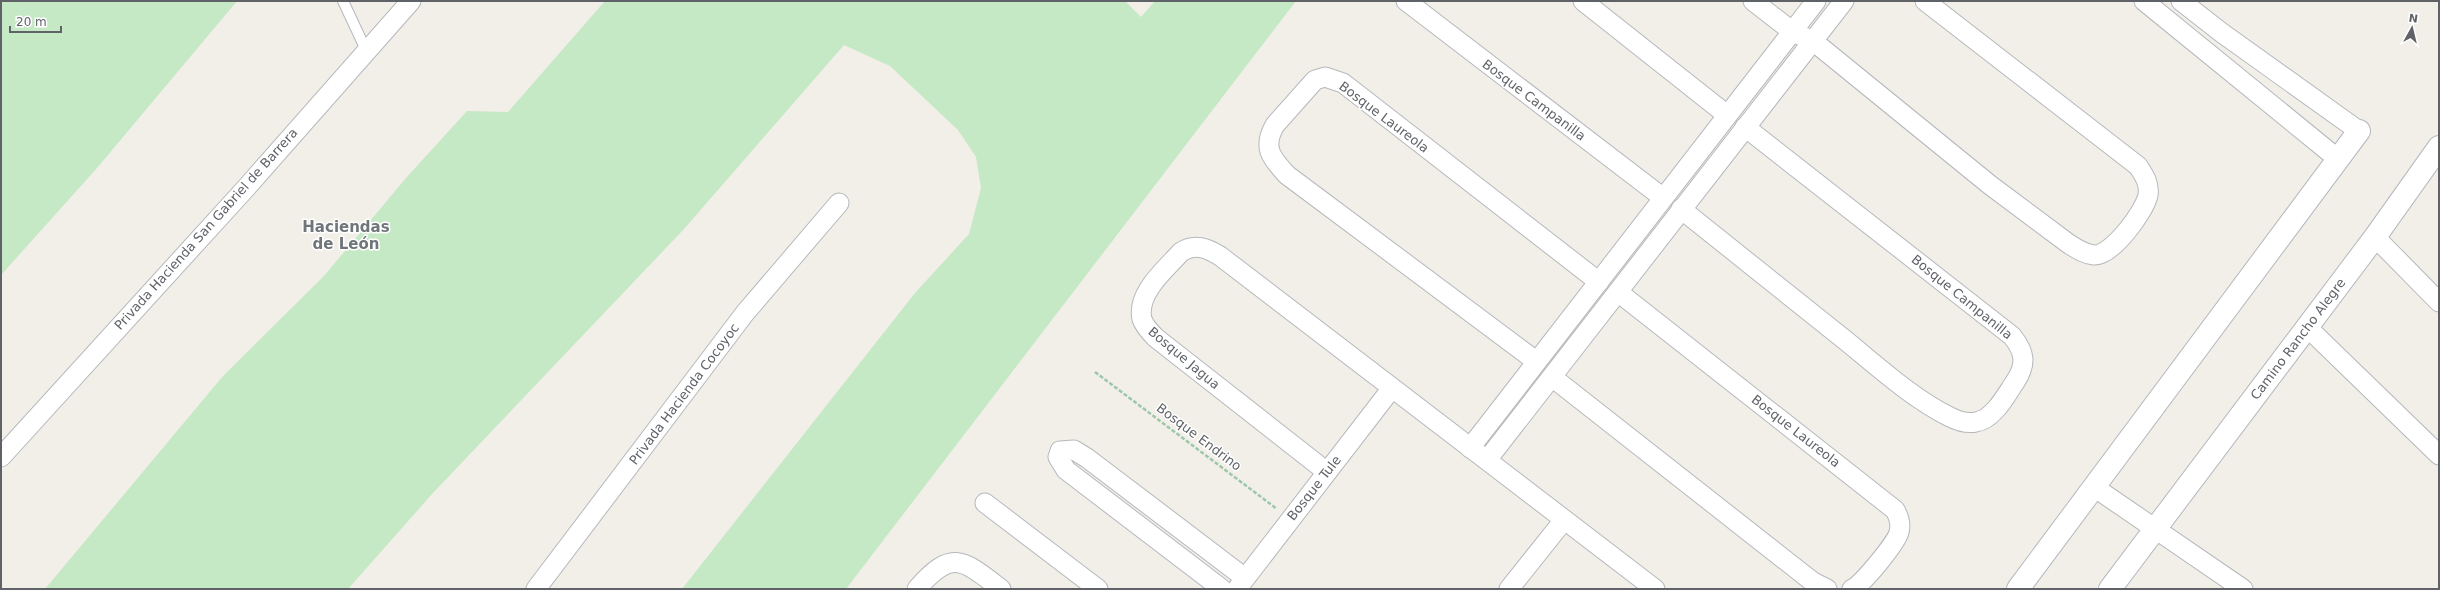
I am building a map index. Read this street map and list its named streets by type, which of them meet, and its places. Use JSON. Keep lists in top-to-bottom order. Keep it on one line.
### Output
{"streets":{"street":["Bosque Campanilla","Bosque Laureola","Privada Hacienda San Gabriel de Barrera","Camino Rancho Alegre","Bosque Jagua","Privada Hacienda Cocoyoc","Bosque Tule"],"path":["Bosque Endrino"]},"crossings":[["Bosque Jagua","Bosque Tule"],["Bosque Endrino","Bosque Tule"]],"districts":["Haciendas de León"],"scale_bar":"20 m","north":"top"}
